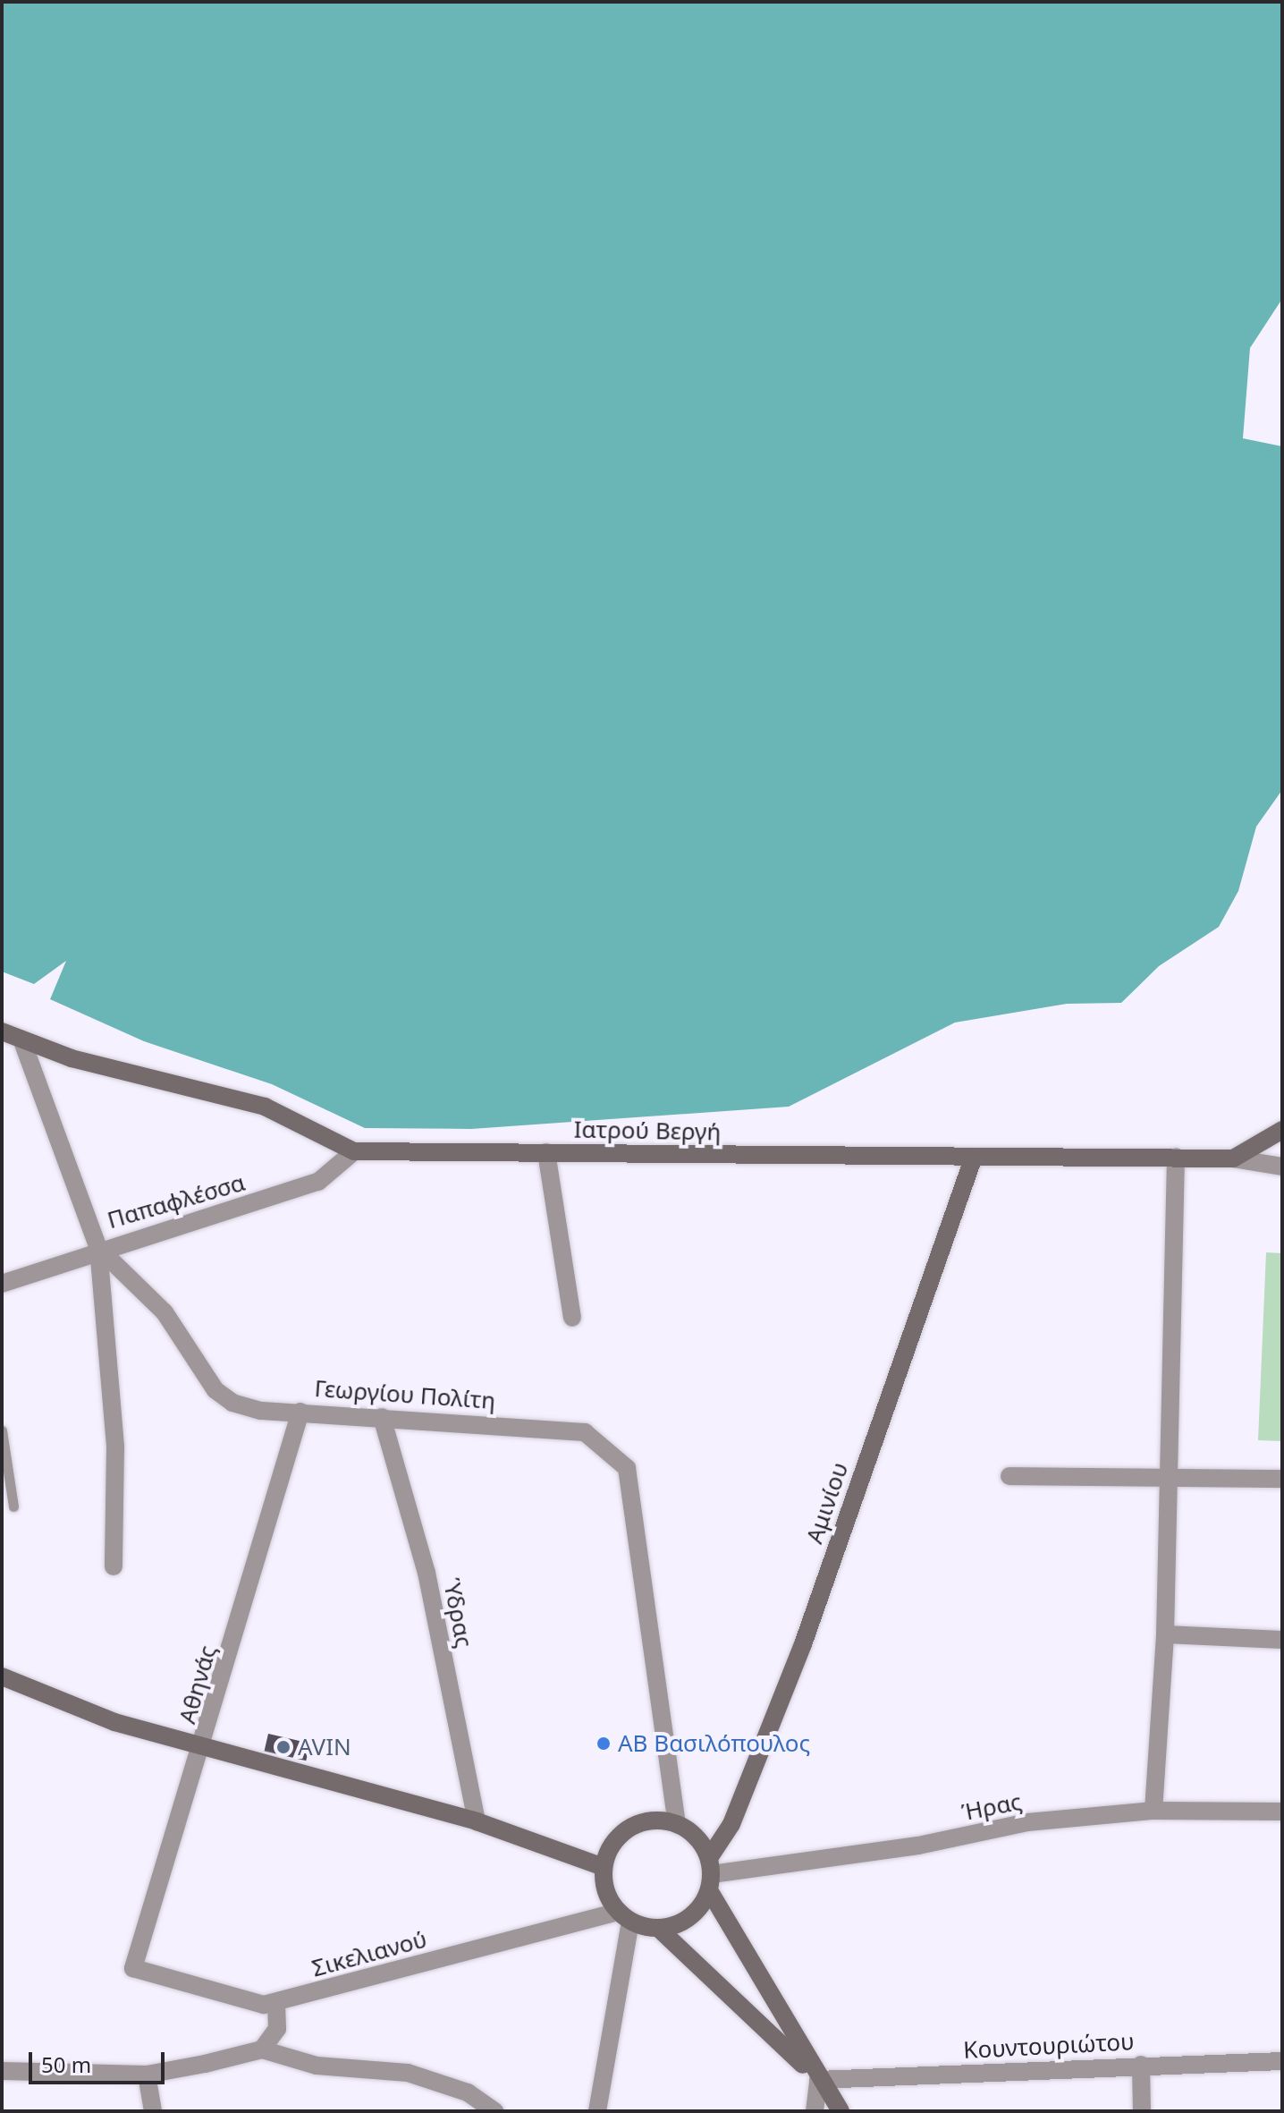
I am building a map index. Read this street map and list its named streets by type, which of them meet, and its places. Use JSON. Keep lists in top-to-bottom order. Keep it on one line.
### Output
{"streets":{"main road":["Ιατρού Βεργή","Αμινίου"],"street":["Παπαφλέσσα","Γεωργίου Πολίτη","Ύδρας","Αθηνάς","Ήρας","Σικελιανού","Κουντουριώτου"]},"crossings":[["Ιατρού Βεργή","Παπαφλέσσα"],["Ιατρού Βεργή","Γεωργίου Πολίτη"],["Ιατρού Βεργή","Αμινίου"],["Παπαφλέσσα","Γεωργίου Πολίτη"],["Γεωργίου Πολίτη","Αμινίου"],["Γεωργίου Πολίτη","Ύδρας"],["Γεωργίου Πολίτη","Αθηνάς"],["Γεωργίου Πολίτη","Ήρας"],["Γεωργίου Πολίτη","Σικελιανού"],["Αμινίου","Ήρας"],["Αμινίου","Σικελιανού"],["Αθηνάς","Σικελιανού"],["Ήρας","Σικελιανού"]],"places":["ΑΒ Βασιλόπουλος","AVIN"],"scale_bar":"50 m"}
